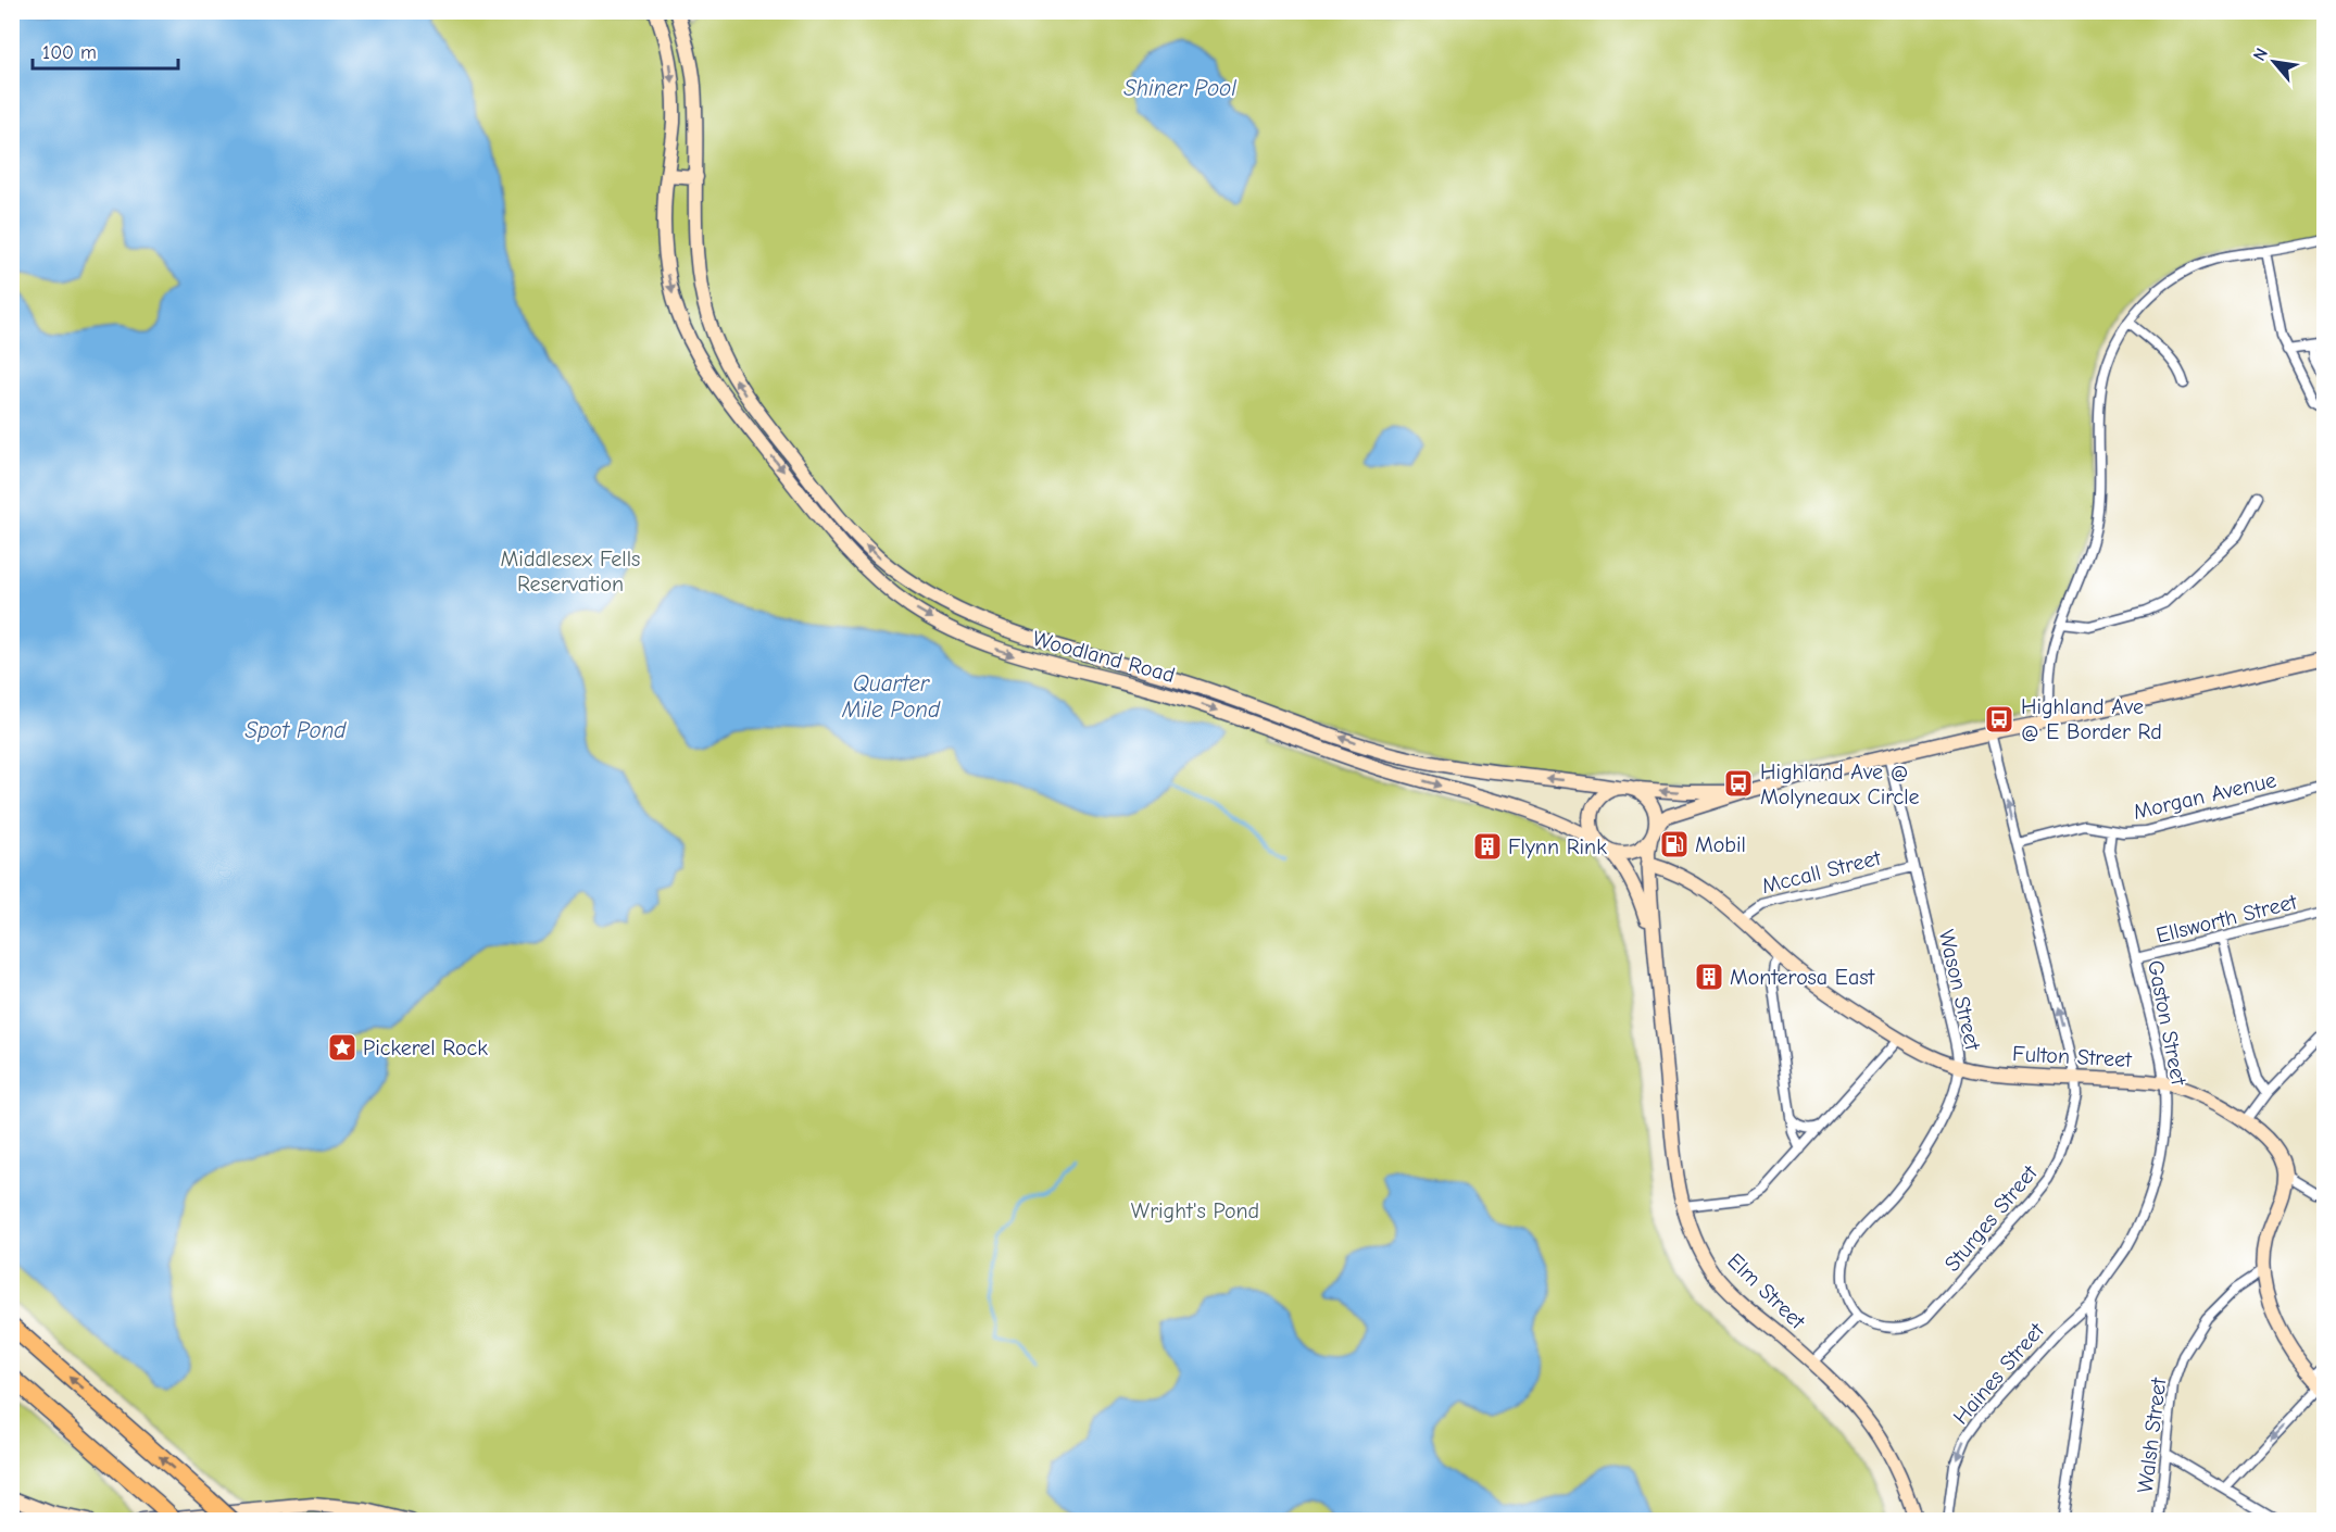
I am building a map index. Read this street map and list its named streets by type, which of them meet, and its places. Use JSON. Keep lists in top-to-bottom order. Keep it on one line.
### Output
{"streets":{"main road":["Woodland Road","Fulton Street","Elm Street"],"street":["Morgan Avenue","Mccall Street","Ellsworth Street","Wason Street","Gaston Street","Sturges Street","Haines Street","Walsh Street"]},"crossings":[["Woodland Road","Elm Street"],["Morgan Avenue","Gaston Street"],["Morgan Avenue","Sturges Street"],["Mccall Street","Wason Street"],["Mccall Street","Fulton Street"],["Ellsworth Street","Gaston Street"],["Wason Street","Fulton Street"],["Wason Street","Sturges Street"],["Gaston Street","Fulton Street"],["Gaston Street","Haines Street"],["Fulton Street","Sturges Street"],["Fulton Street","Elm Street"]],"one_way":["Sturges Street","Haines Street"],"water":["Shiner Pool","Quarter Mile Pond","Spot Pond"],"parks":["Middlesex Fells Reservation","Wright's Pond"],"places":{"bus stop":["Highland Ave @ E Border Rd","Highland Ave @ Molyneaux Circle"],"fuel station":["Mobil"],"building":["Flynn Rink","Monterosa East"],"place":["Pickerel Rock"]},"scale_bar":"100 m","north":"top left"}
